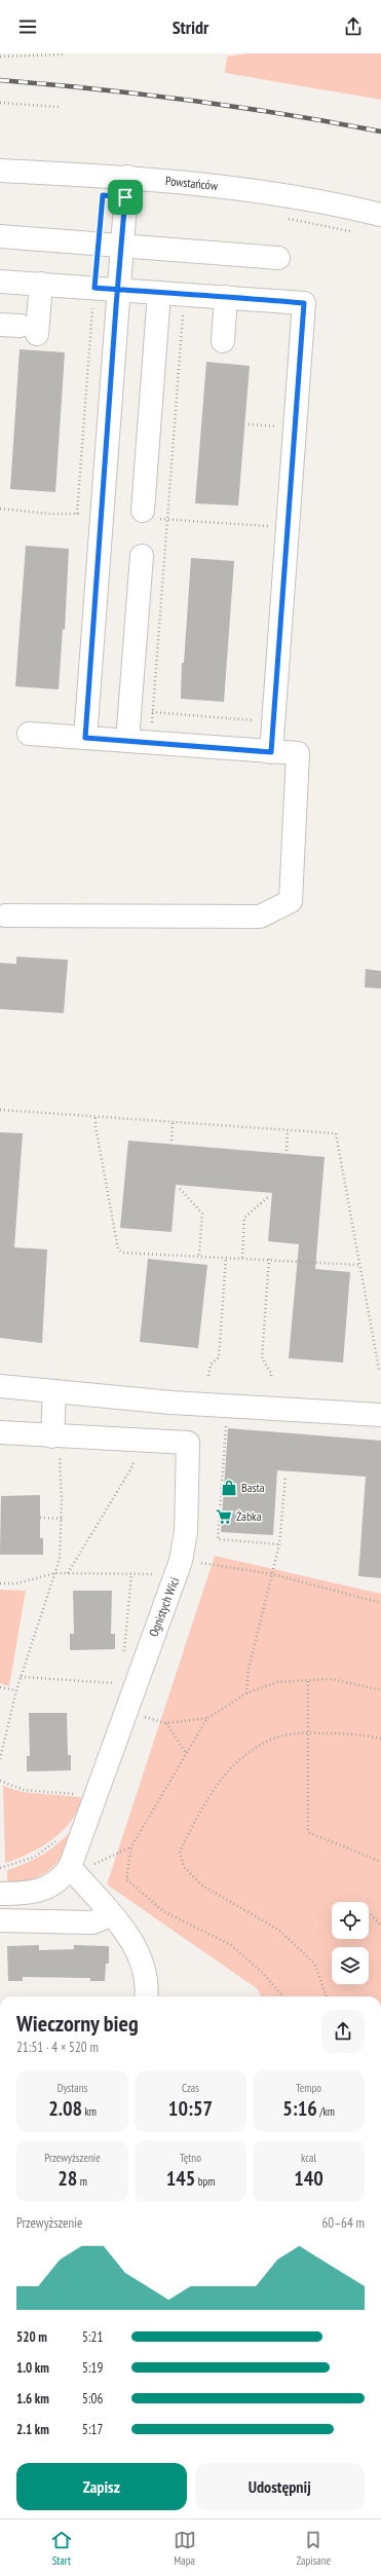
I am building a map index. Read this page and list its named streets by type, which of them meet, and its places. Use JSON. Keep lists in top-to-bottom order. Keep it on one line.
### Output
{"streets":{"street":["Powstańców","Ognistych Wici"]},"places":{"shop":["Basta"],"supermarket":["Żabka"]},"page":{"header":"Stridr","heading":["Wieczorny bieg","21:51 · 4 × 520 m"],"stats":[["Dystans","2.08 km"],["Czas","10:57"],["Tempo","5:16 /km"],["Przewyższenie","28 m"],["Tętno","145 bpm"],["kcal","140"]],"chart":["Przewyższenie","60–64 m"],"list":[{"name":"520 m","note":"5:21"},{"name":"1.0 km","note":"5:19"},{"name":"1.6 km","note":"5:06"},{"name":"2.1 km","note":"5:17"}],"buttons":["Zapisz","Udostępnij"],"tabs":["Start","Mapa","Zapisane"]}}
